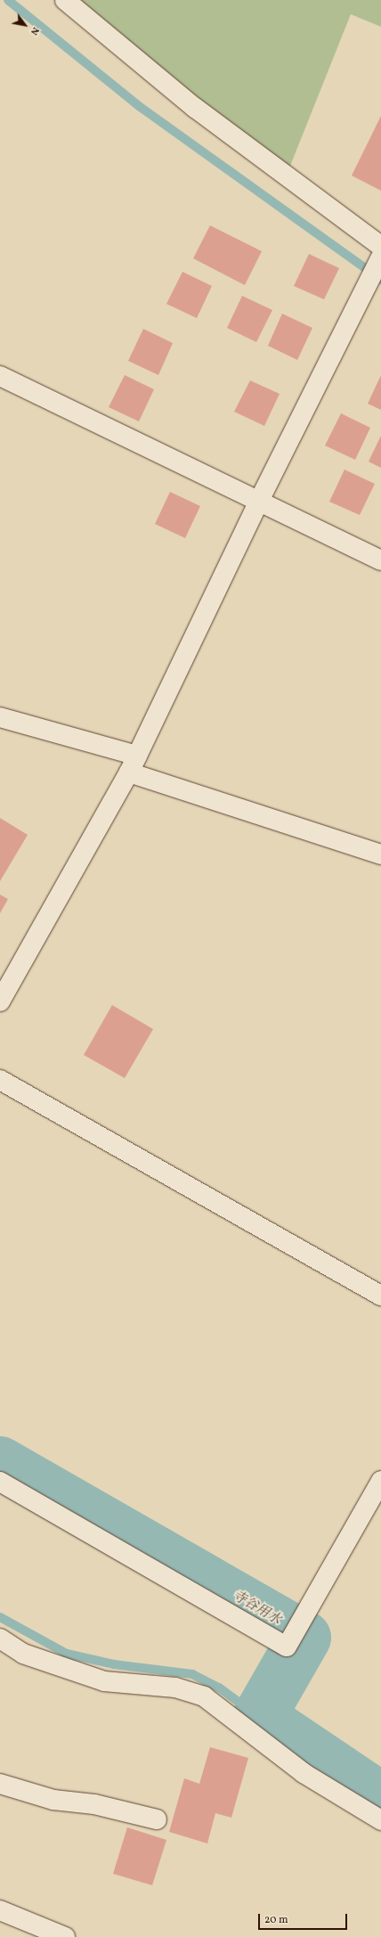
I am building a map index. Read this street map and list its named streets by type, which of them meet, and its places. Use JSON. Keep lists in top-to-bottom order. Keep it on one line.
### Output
{"water":["寺谷用水"],"scale_bar":"20 m","north":"bottom right"}
